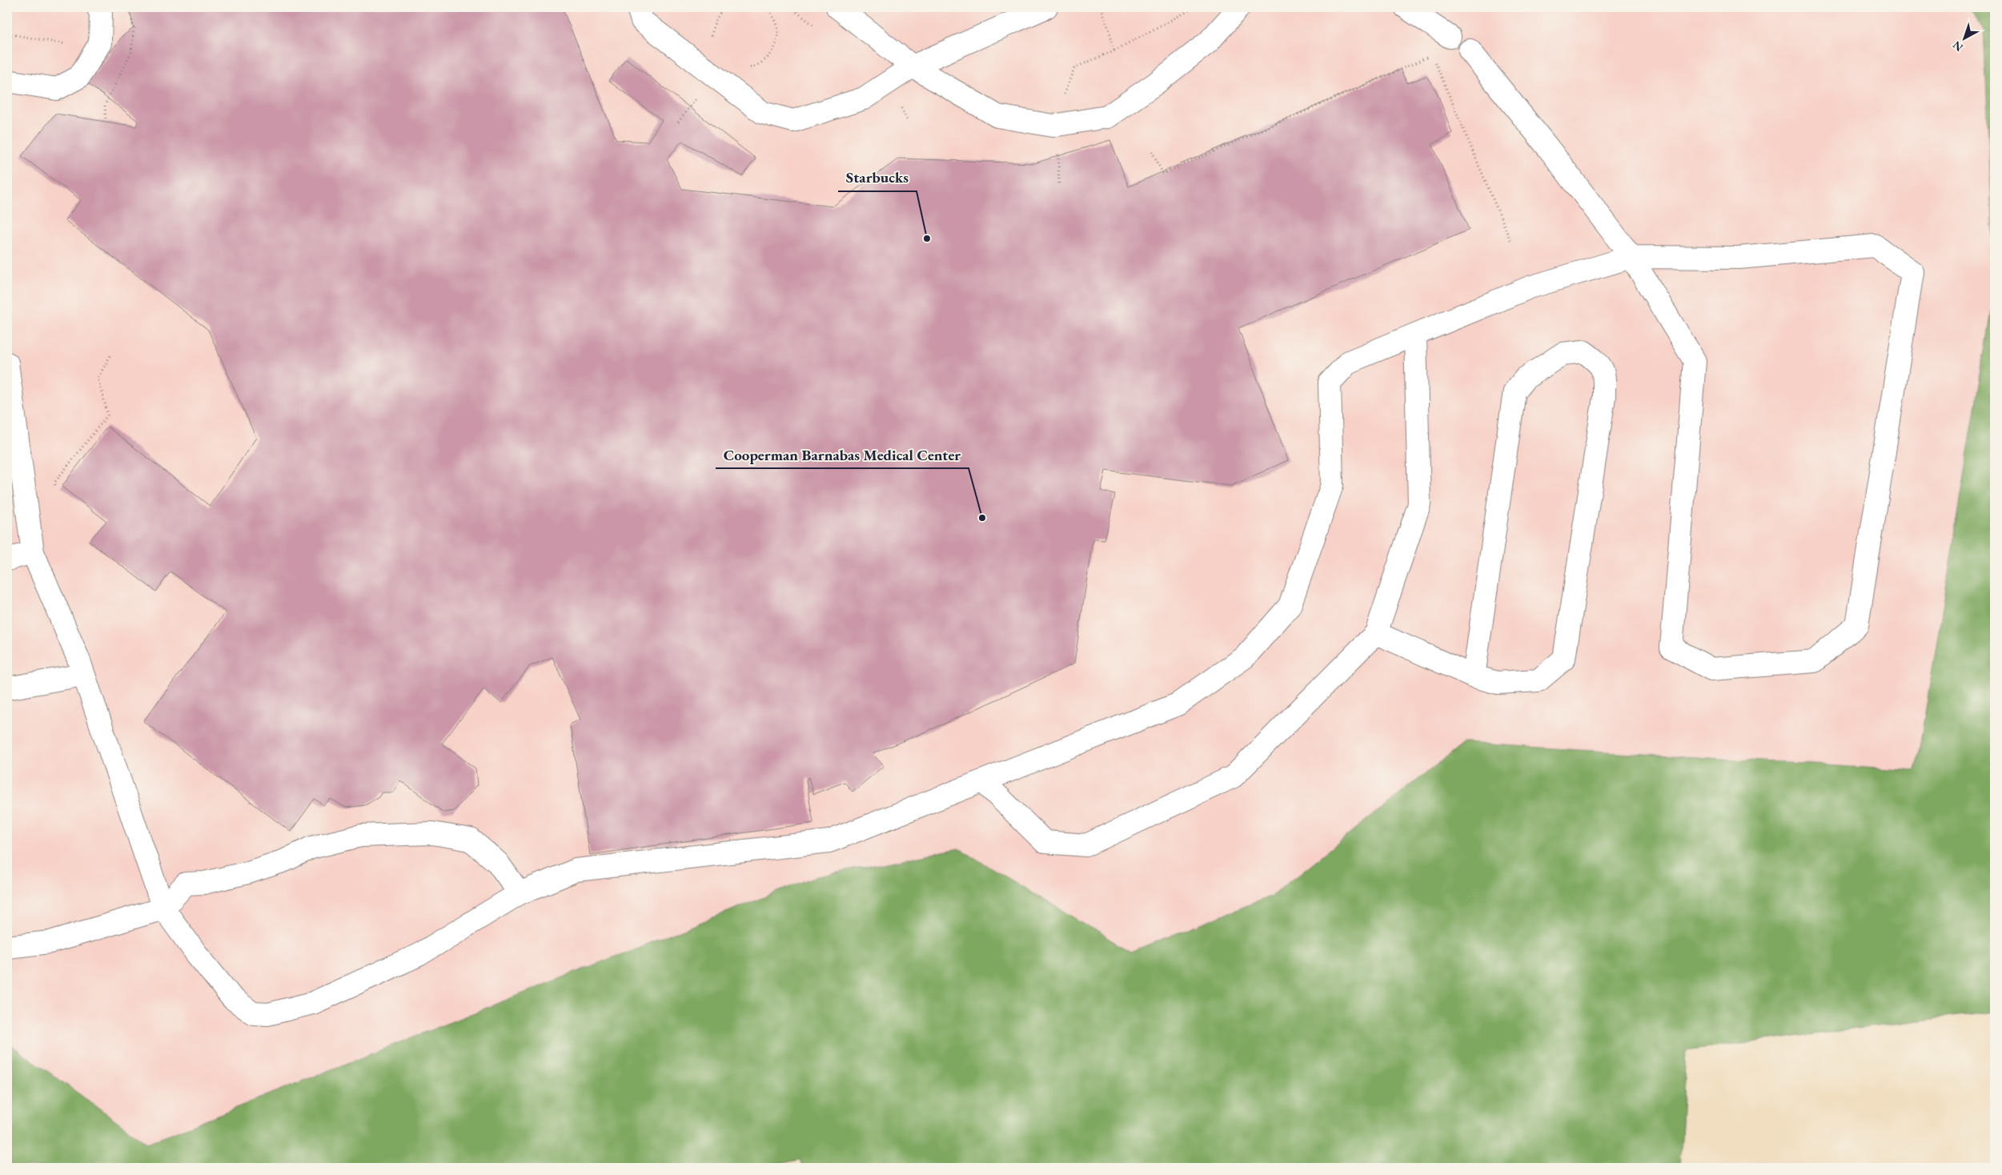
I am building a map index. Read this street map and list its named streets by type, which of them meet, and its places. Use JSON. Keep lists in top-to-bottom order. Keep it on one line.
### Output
{"places":["Starbucks","Cooperman Barnabas Medical Center"],"north":"bottom left"}
